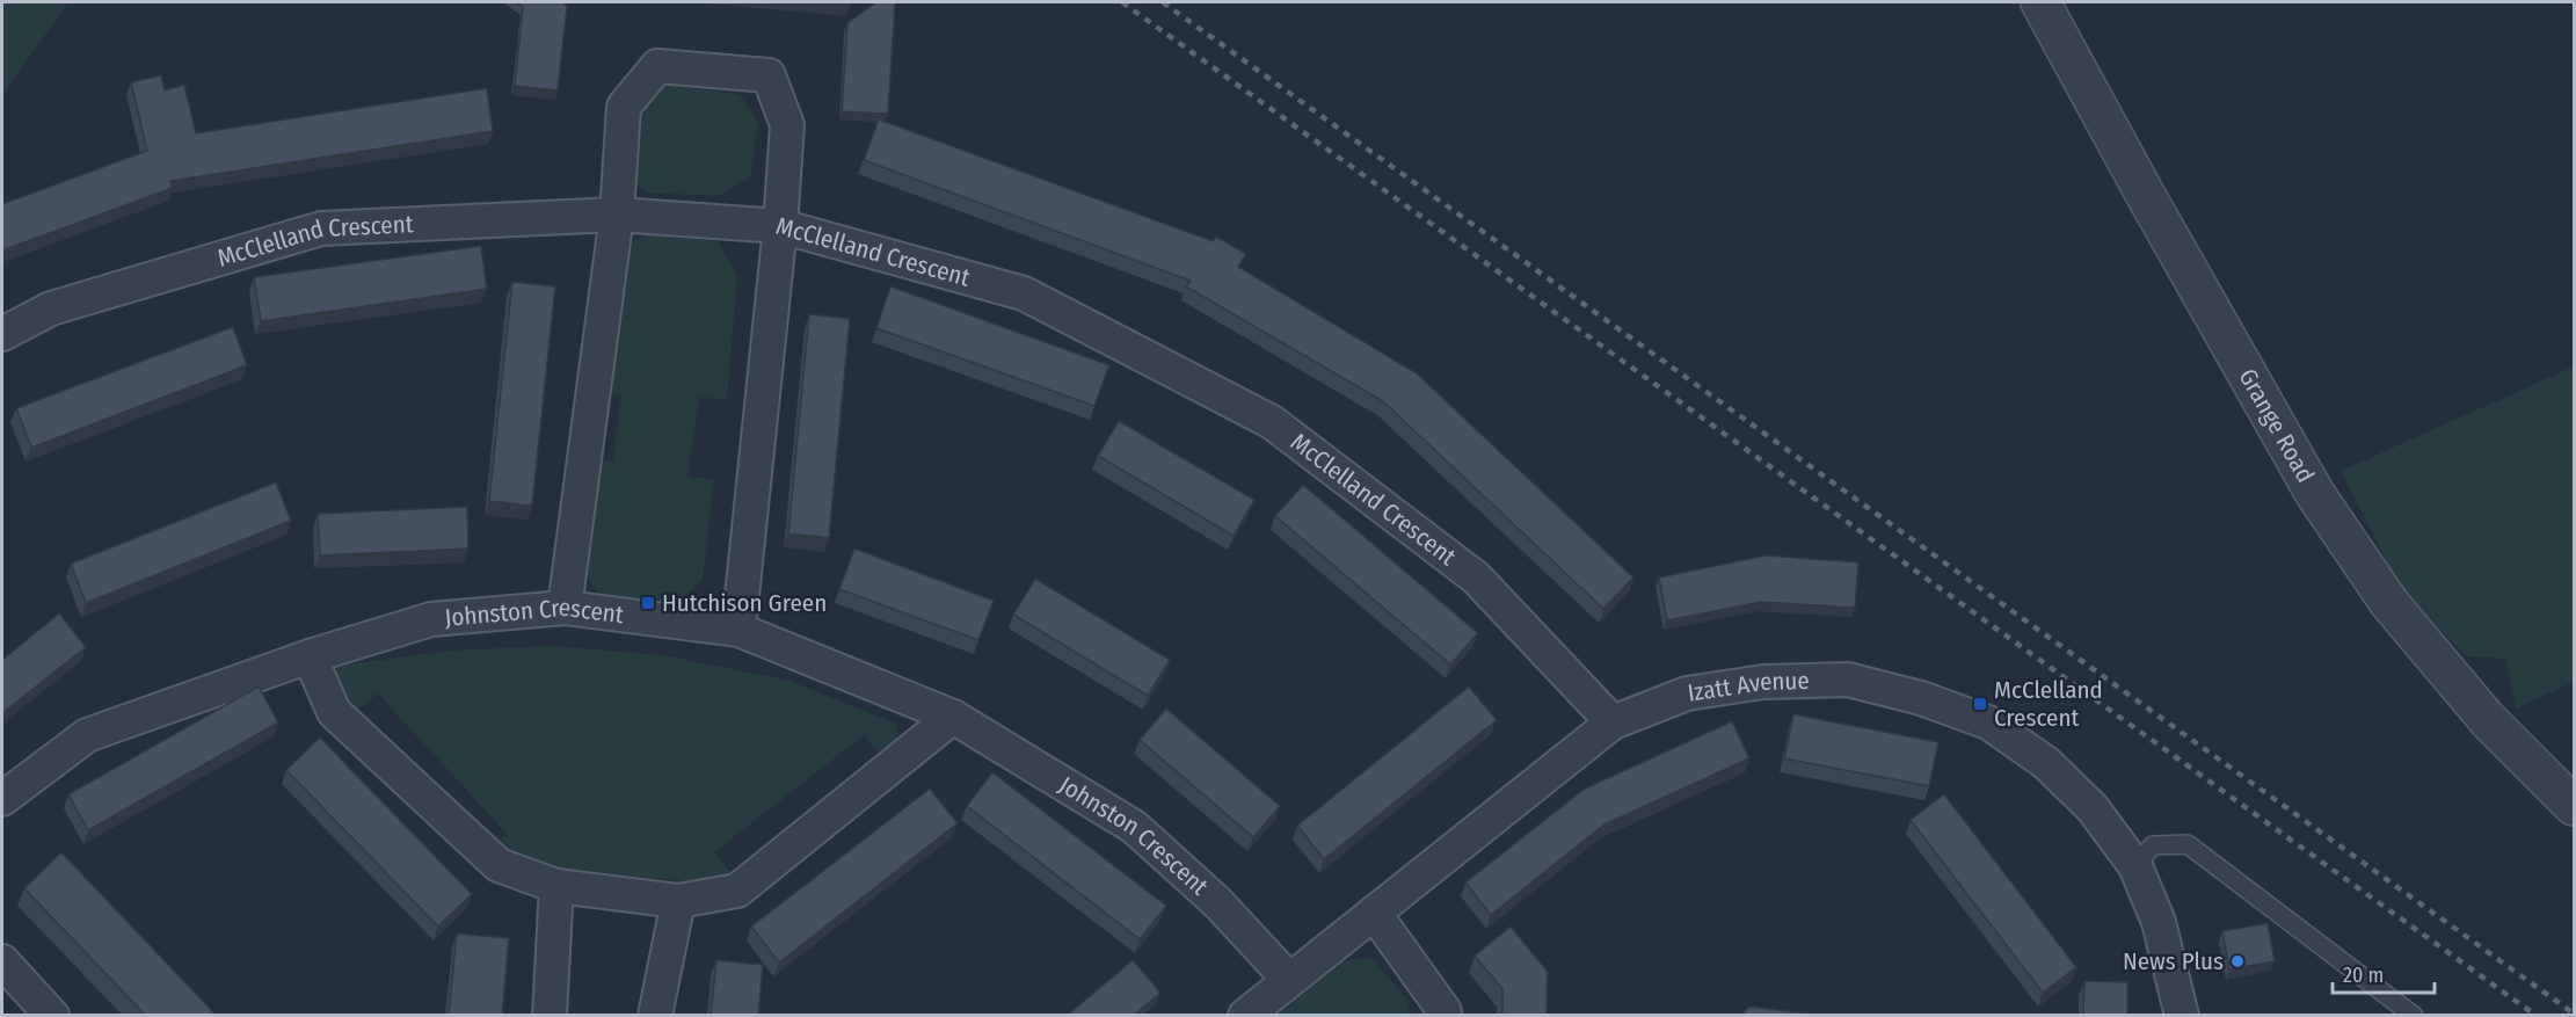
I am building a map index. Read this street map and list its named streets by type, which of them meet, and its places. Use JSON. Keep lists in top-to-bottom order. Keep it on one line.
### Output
{"streets":{"street":["McClelland Crescent","Grange Road","Johnston Crescent","Izatt Avenue"]},"crossings":[["McClelland Crescent","Izatt Avenue"],["Johnston Crescent","Izatt Avenue"]],"places":{"transit":["Hutchison Green","McClelland Crescent"],"other":["News Plus"]},"scale_bar":"20 m"}
